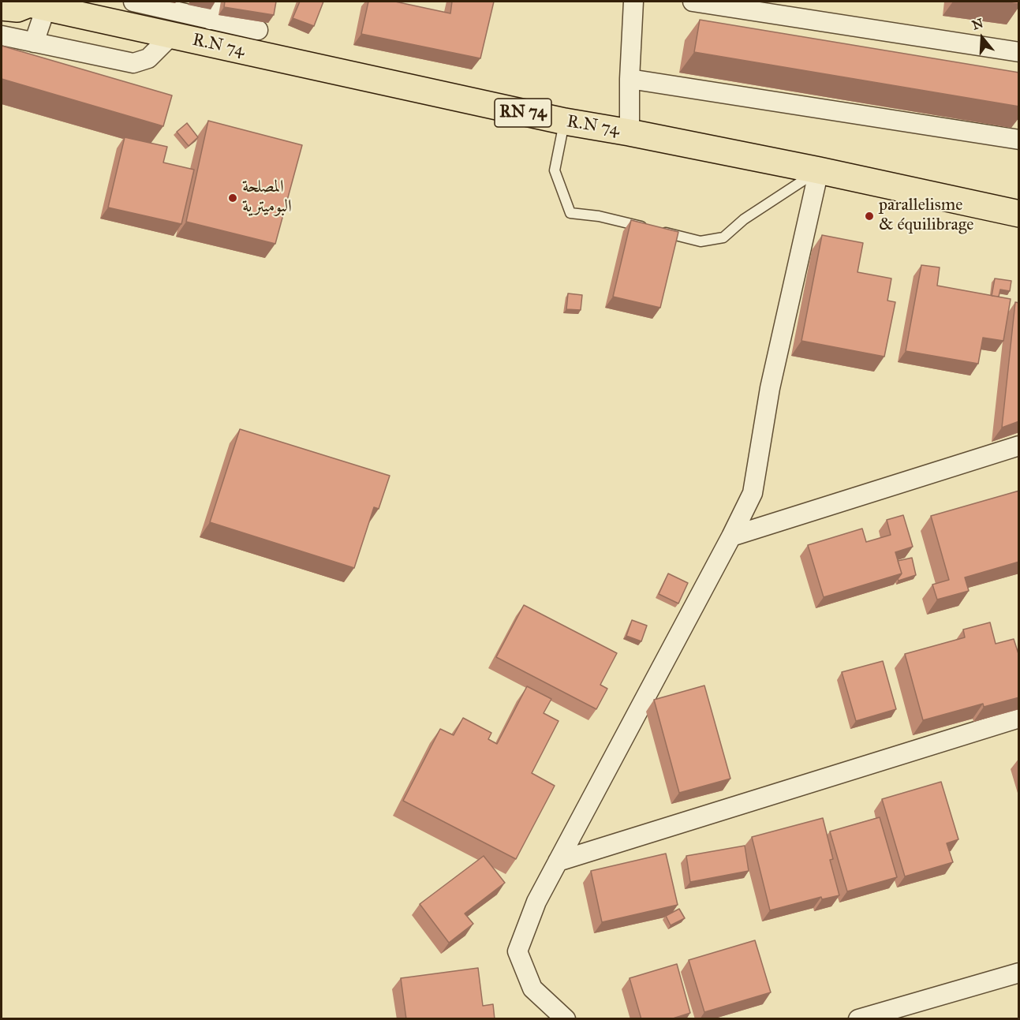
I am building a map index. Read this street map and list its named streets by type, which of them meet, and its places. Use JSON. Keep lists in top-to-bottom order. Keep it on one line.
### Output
{"streets":{"main road":["R.N 74","RN 74"]},"places":["المصلحة البوميترية","parallelisme & équilibrage"],"north":"top"}
